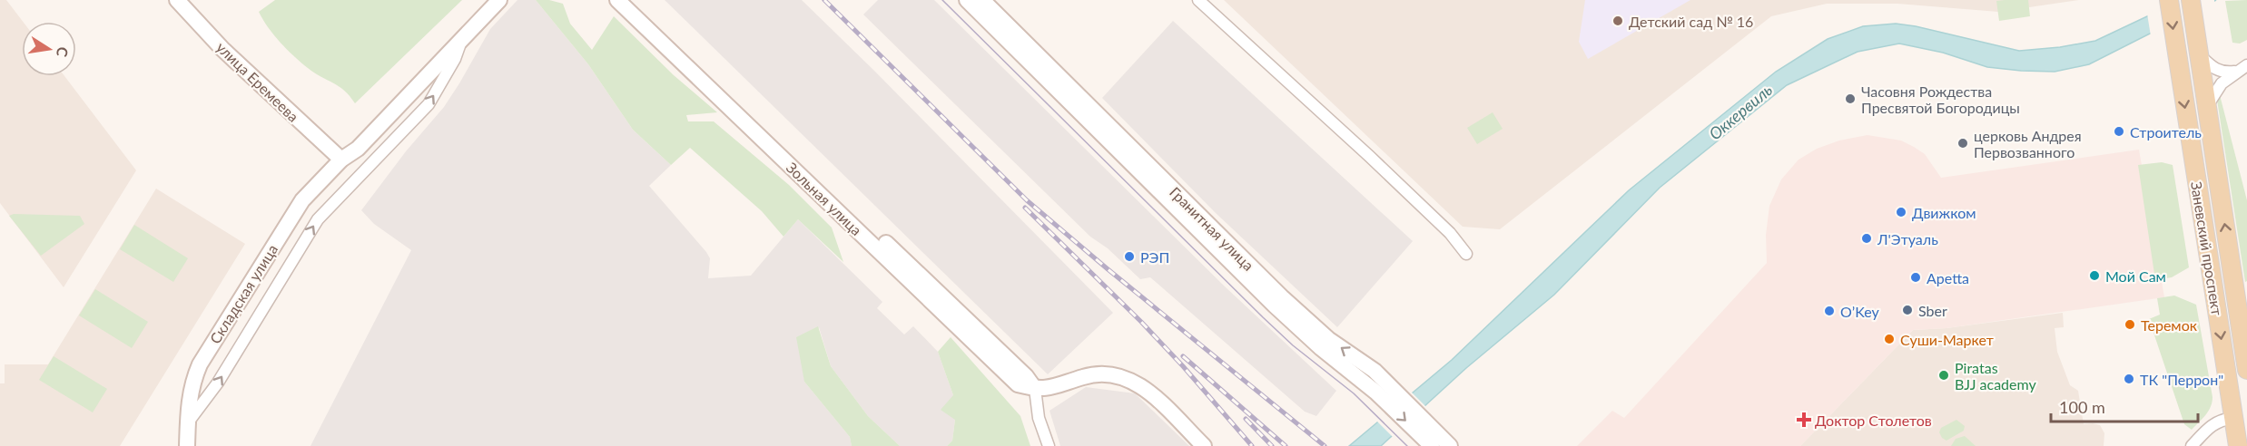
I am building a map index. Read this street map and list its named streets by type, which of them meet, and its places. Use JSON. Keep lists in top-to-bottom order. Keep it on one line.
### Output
{"streets":{"main road":["Заневский проспект"],"street":["улица Еремеева","Зольная улица","Гранитная улица","Складская улица"]},"crossings":[["улица Еремеева","Складская улица"]],"water":["Оккервиль"],"places":{"other":["Детский сад № 16","Часовня Рождества Пресвятой Богородицы","Строитель","церковь Андрея Первозванного","Движком","Л'Этуаль","РЭП","Мой Сам","Apetta","Sber","O’Key","Теремок","Суши-Маркет","Piratas BJJ academy","ТК \"Перрон\""],"health":["Доктор Столетов"]},"scale_bar":"100 m","north":"right"}
